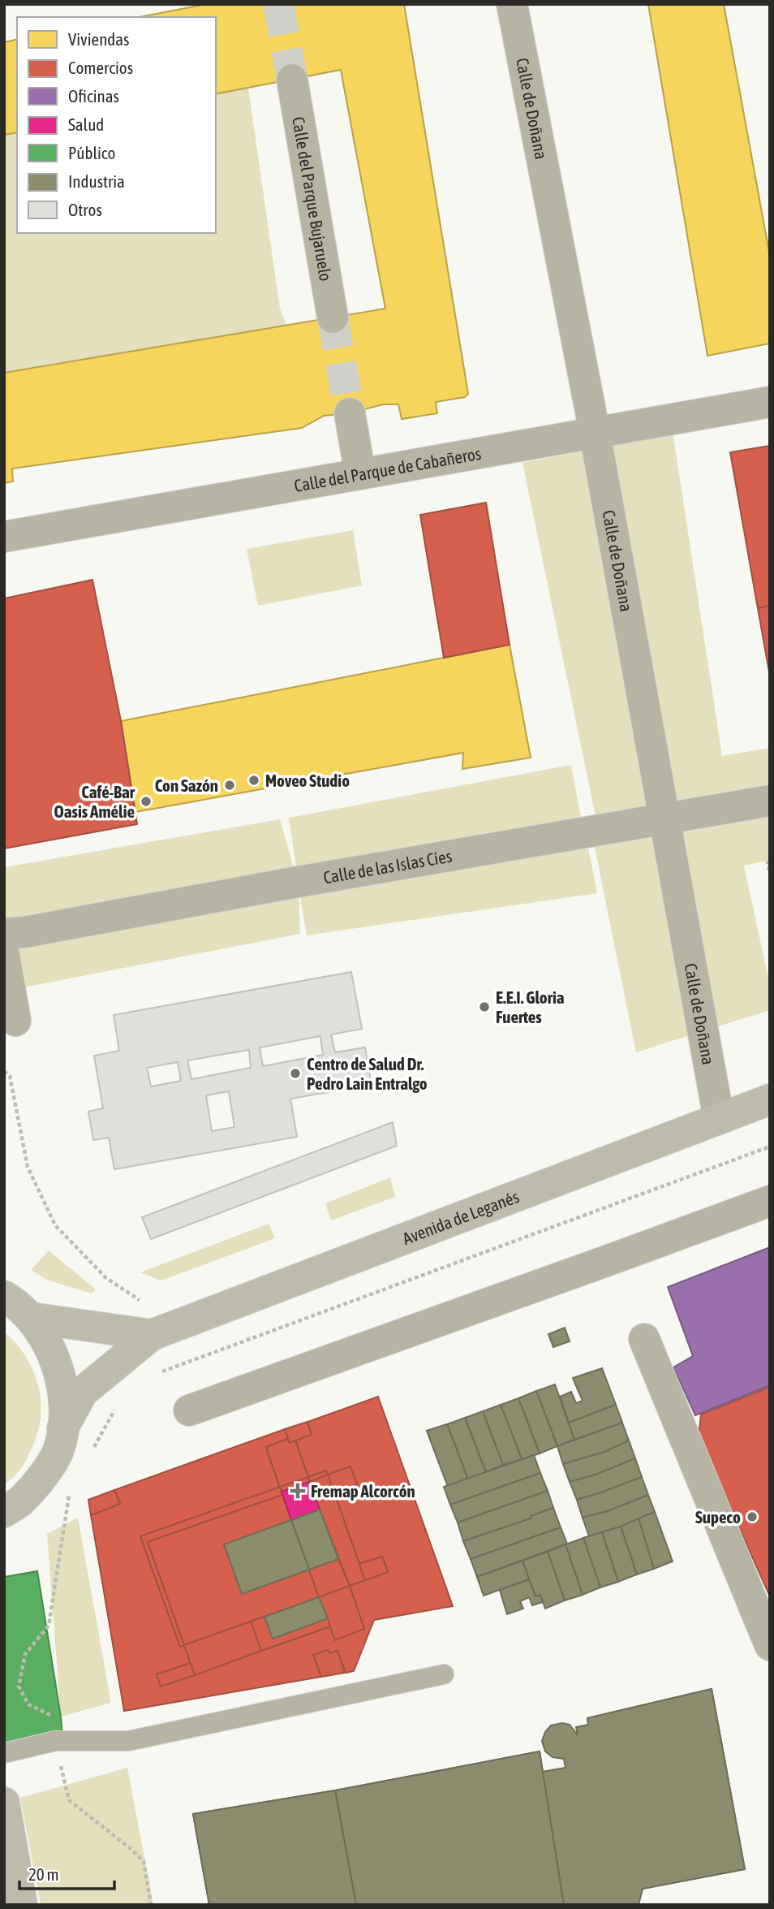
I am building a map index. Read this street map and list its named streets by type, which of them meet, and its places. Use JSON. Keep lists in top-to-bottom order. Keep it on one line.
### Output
{"streets":{"street":["Calle de Doñana","Calle del Parque Bujaruelo","Calle del Parque de Cabañeros","Calle de las Islas Cíes","Avenida de Leganés"]},"crossings":[["Calle de Doñana","Calle del Parque de Cabañeros"],["Calle de Doñana","Calle de las Islas Cíes"],["Calle de Doñana","Avenida de Leganés"]],"places":{"other":["Moveo Studio","Con Sazón","Café-Bar Oasis Amélie","E.E.I. Gloria Fuertes","Centro de Salud Dr. Pedro Lain Entralgo","Supeco"],"health":["Fremap Alcorcón"]},"legend":["Viviendas","Comercios","Oficinas","Salud","Público","Industria","Otros"],"scale_bar":"20 m"}
